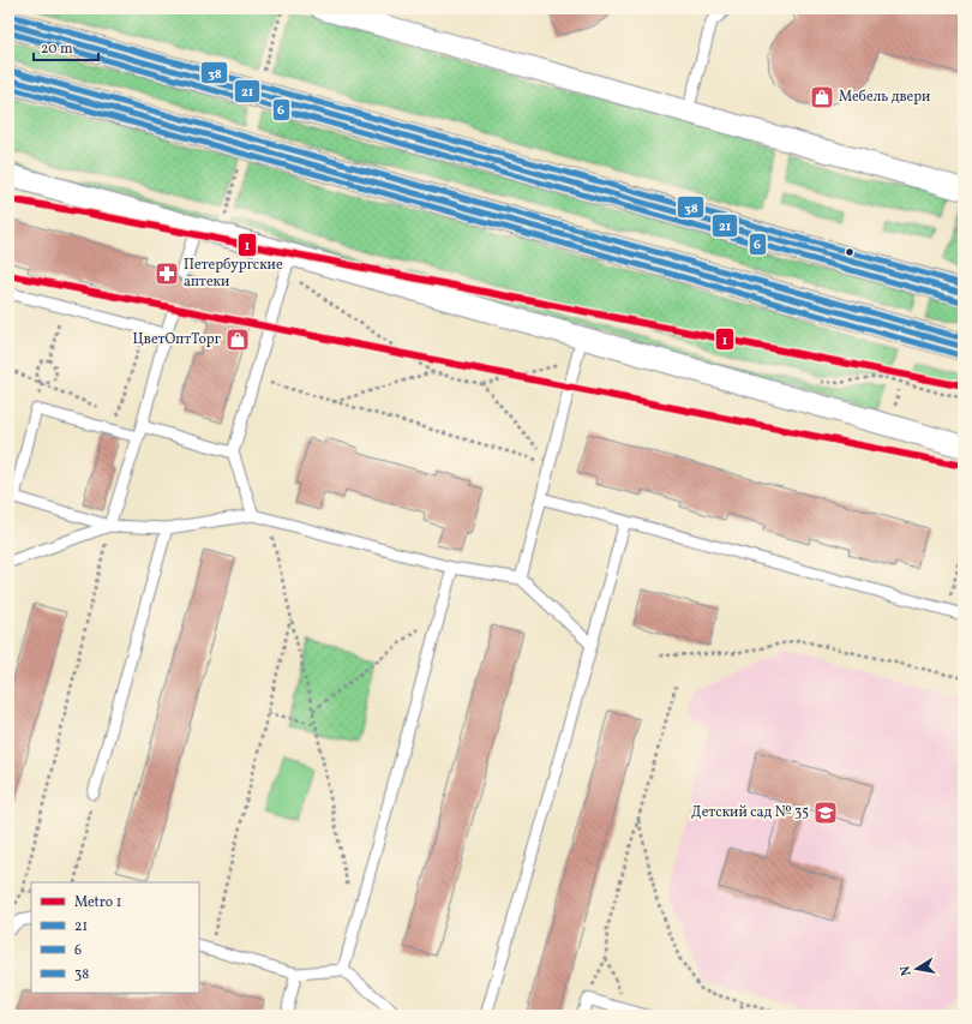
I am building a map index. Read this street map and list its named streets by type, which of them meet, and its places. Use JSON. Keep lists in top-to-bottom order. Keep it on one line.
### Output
{"places":{"shop":["Мебель двери","ЦветОптТорг"],"pharmacy":["Петербургские аптеки"],"school or university":["Детский сад № 35"]},"lines":["transit line 38","transit line 21","transit line 6","metro line 1"],"legend":["Metro 1","21","6","38"],"scale_bar":"20 m","north":"left"}
